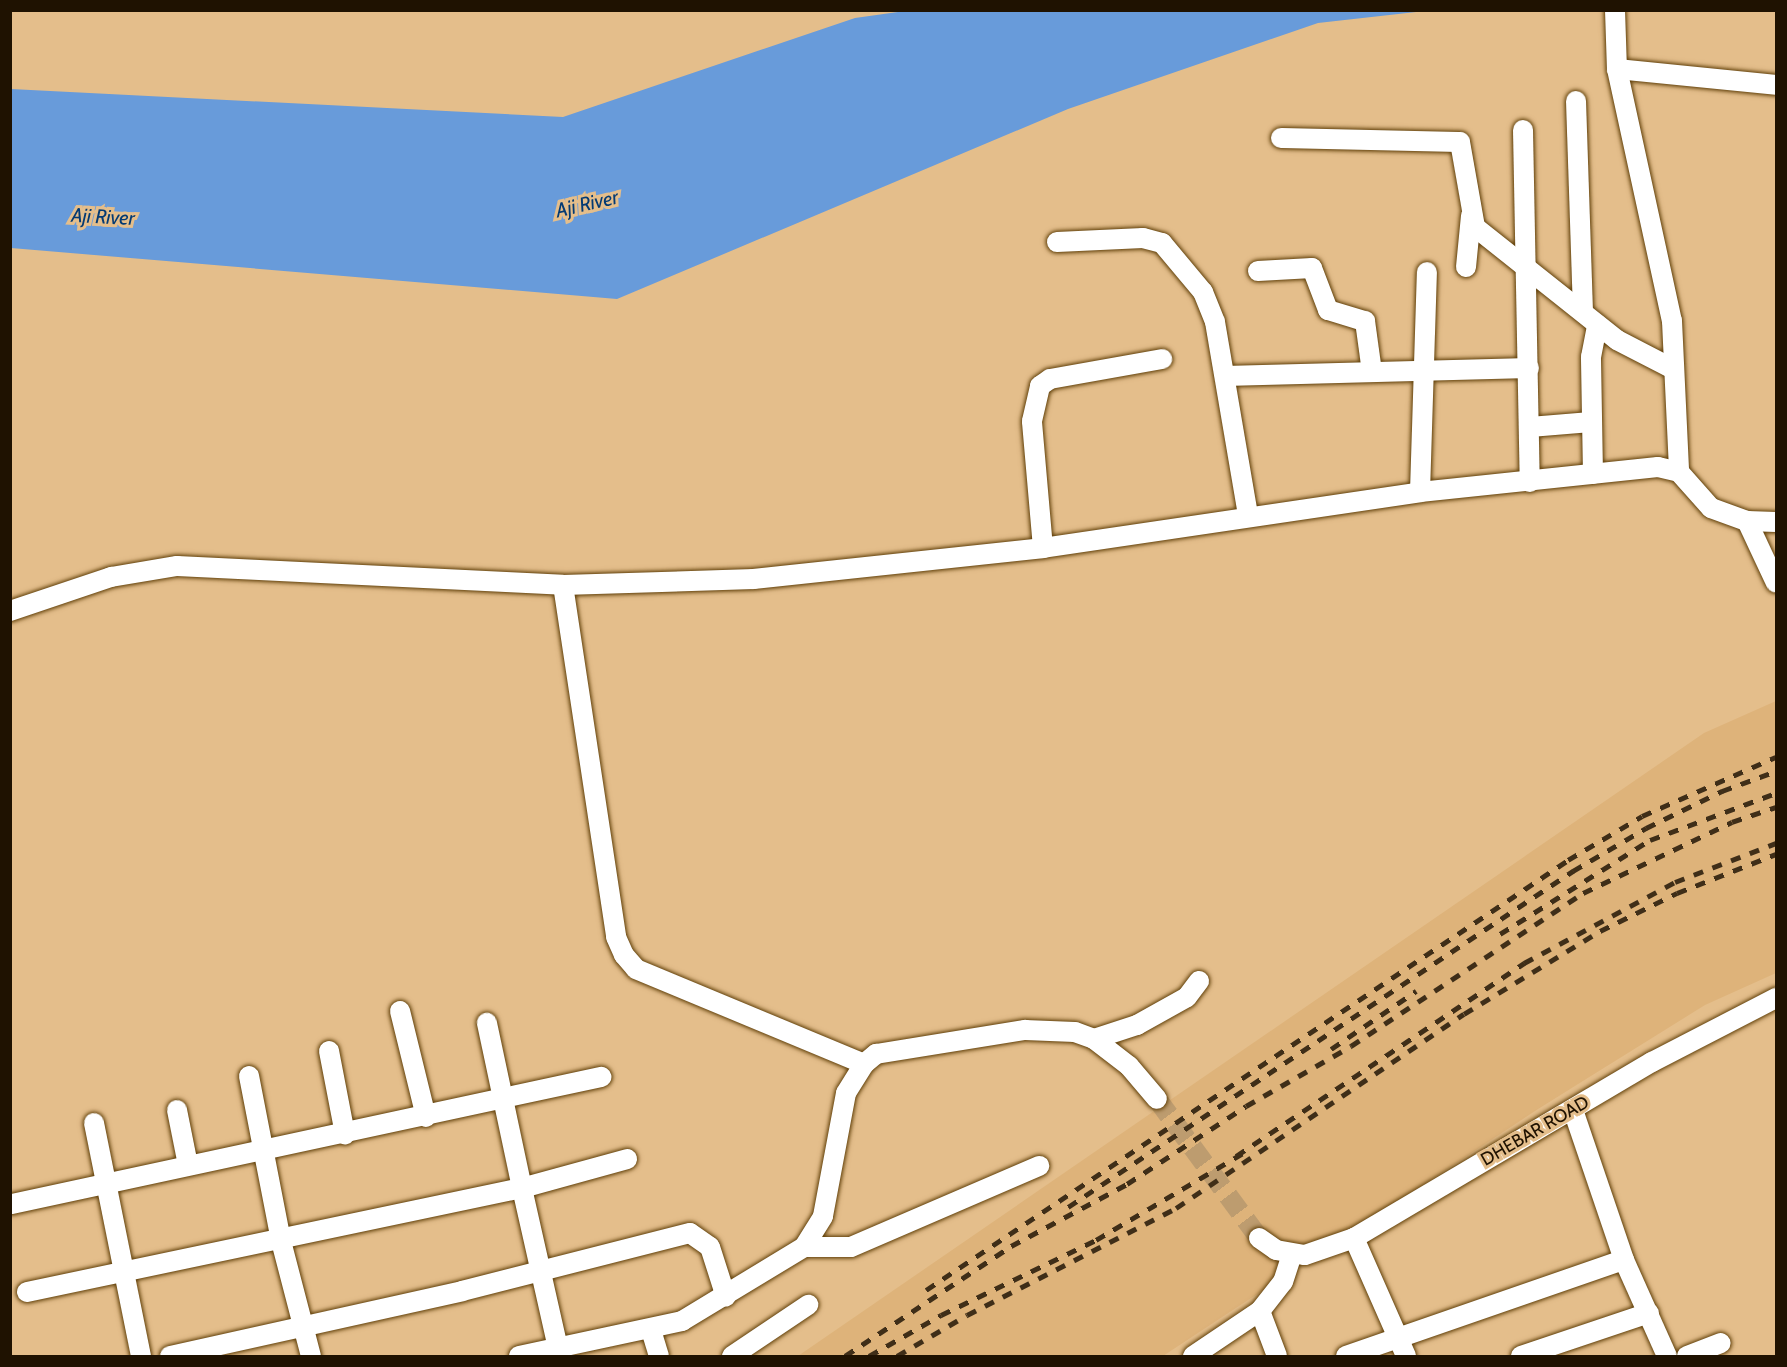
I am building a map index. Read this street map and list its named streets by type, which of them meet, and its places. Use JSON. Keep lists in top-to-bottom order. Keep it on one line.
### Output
{"streets":{"street":["DHEBAR ROAD"]},"water":["Aji River"]}
